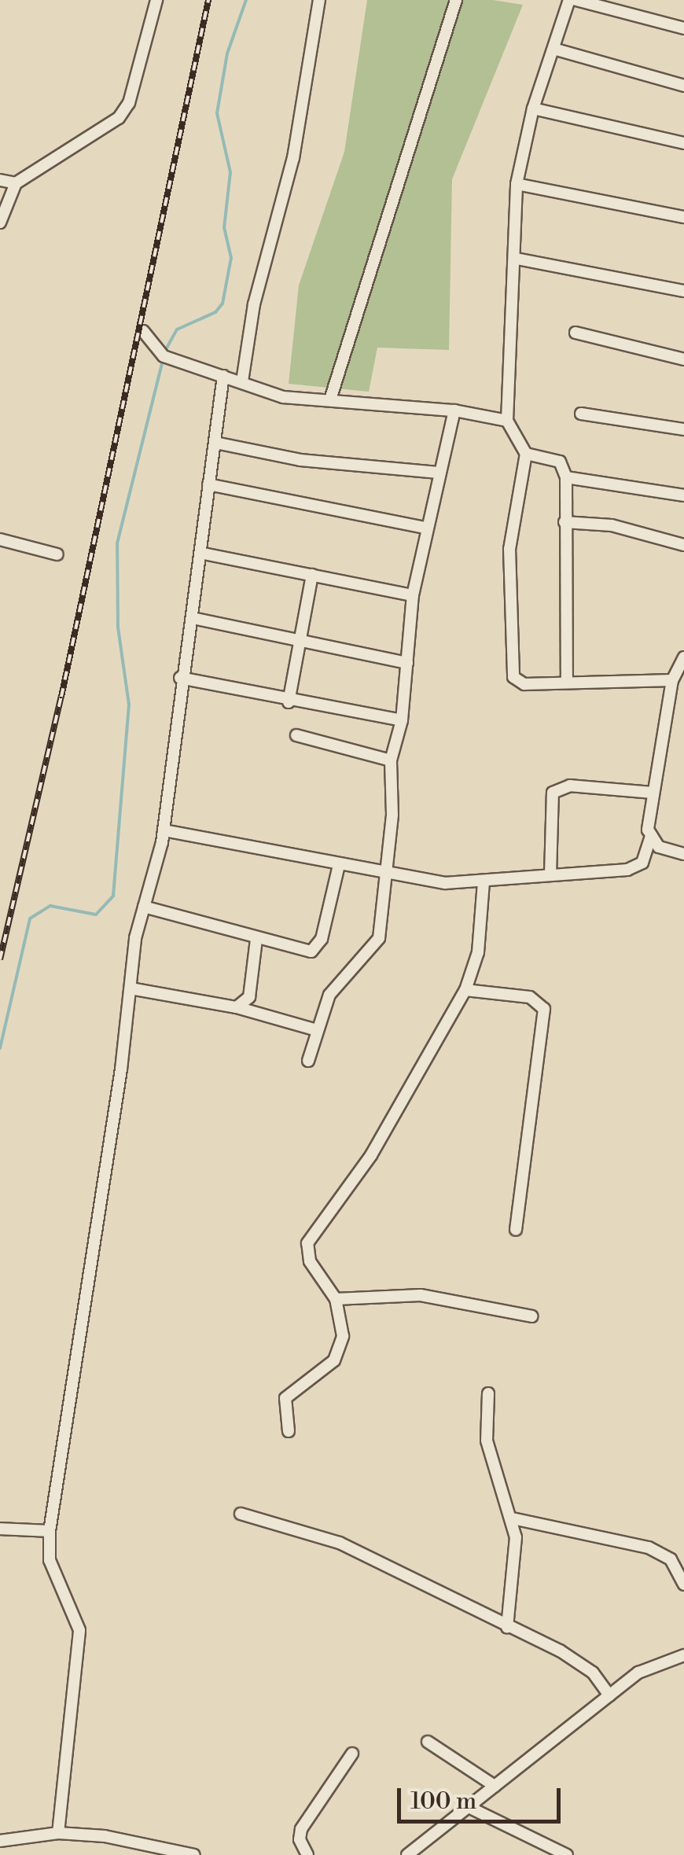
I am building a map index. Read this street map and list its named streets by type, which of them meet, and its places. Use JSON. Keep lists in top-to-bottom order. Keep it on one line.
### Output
{"scale_bar":"100 m"}
